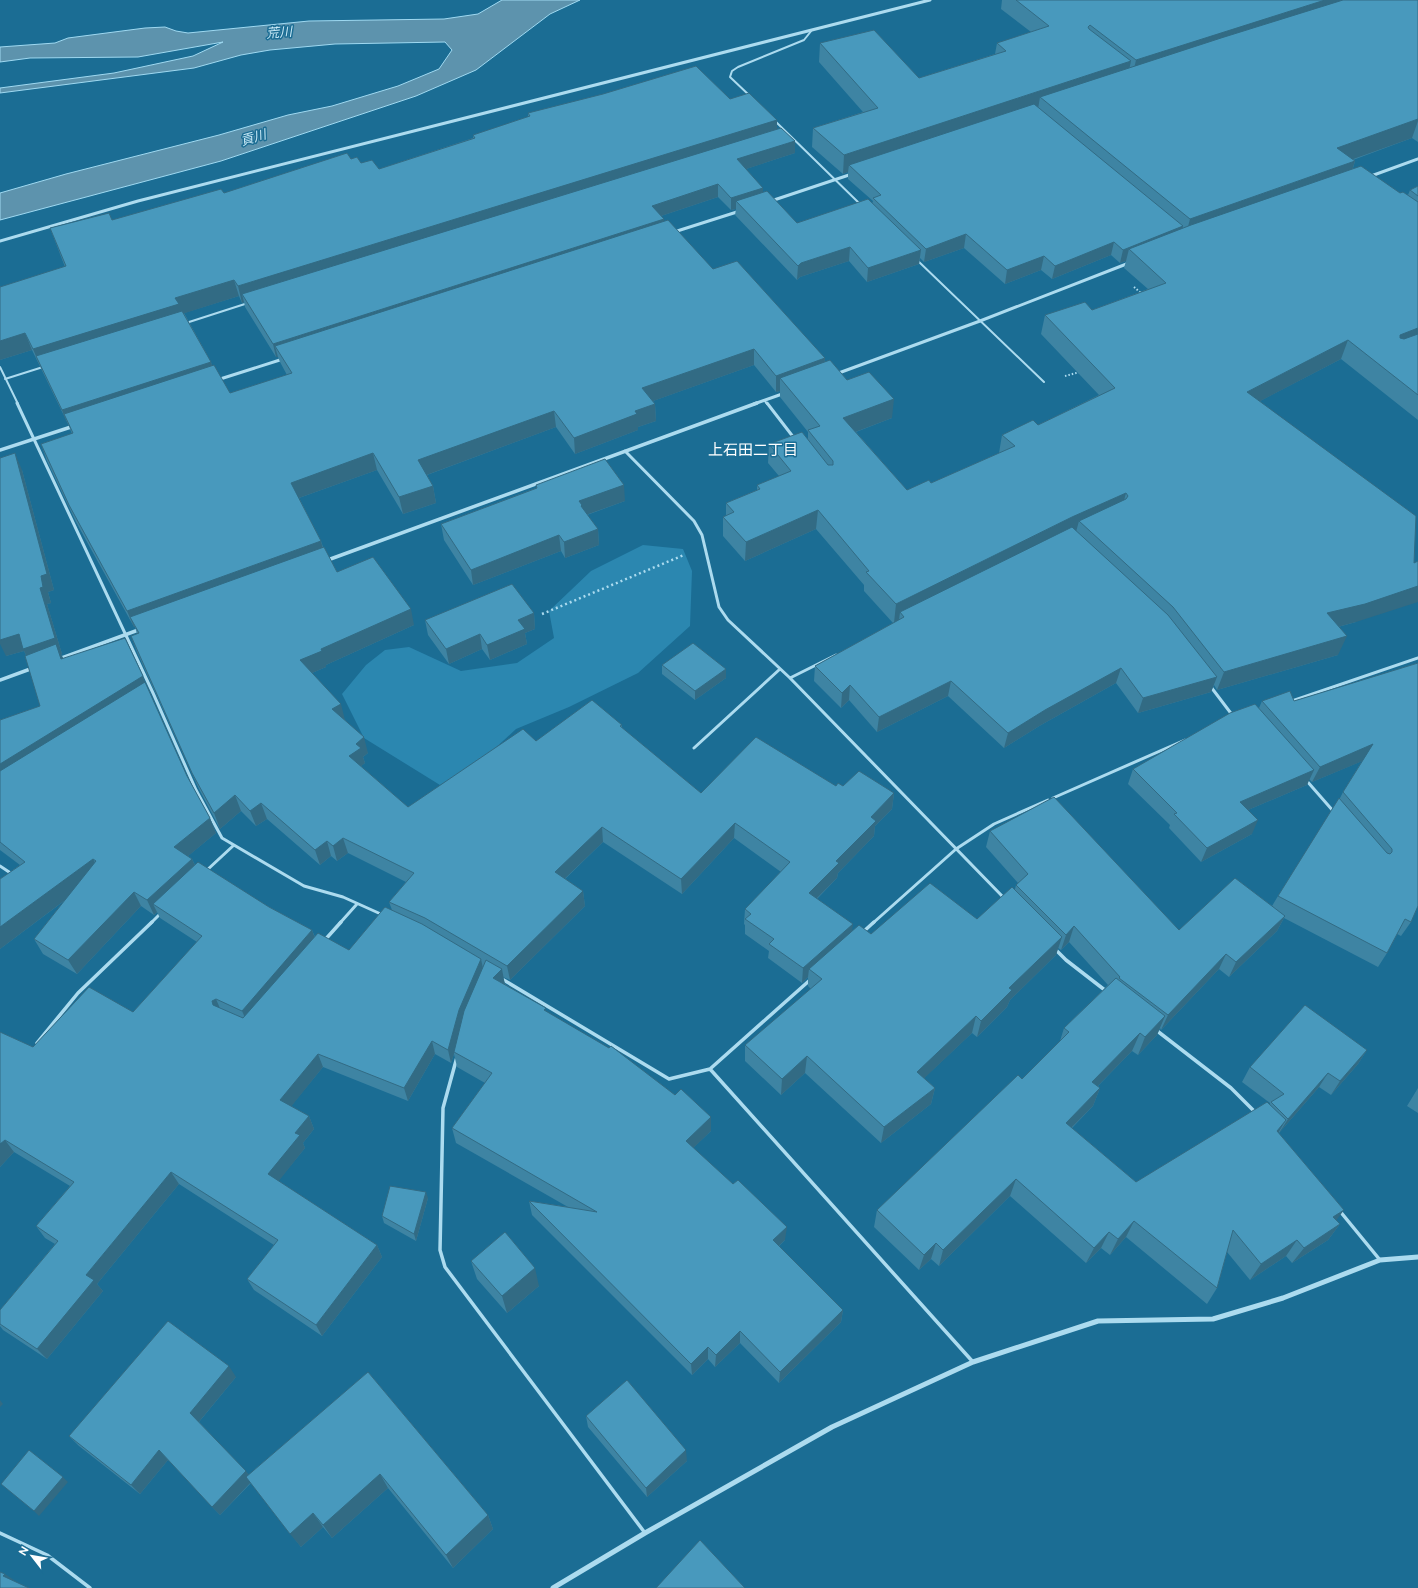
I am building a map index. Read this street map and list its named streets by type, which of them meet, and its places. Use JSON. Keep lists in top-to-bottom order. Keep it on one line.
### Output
{"districts":["上石田二丁目"],"water":["荒川","貢川"],"north":"top left"}
